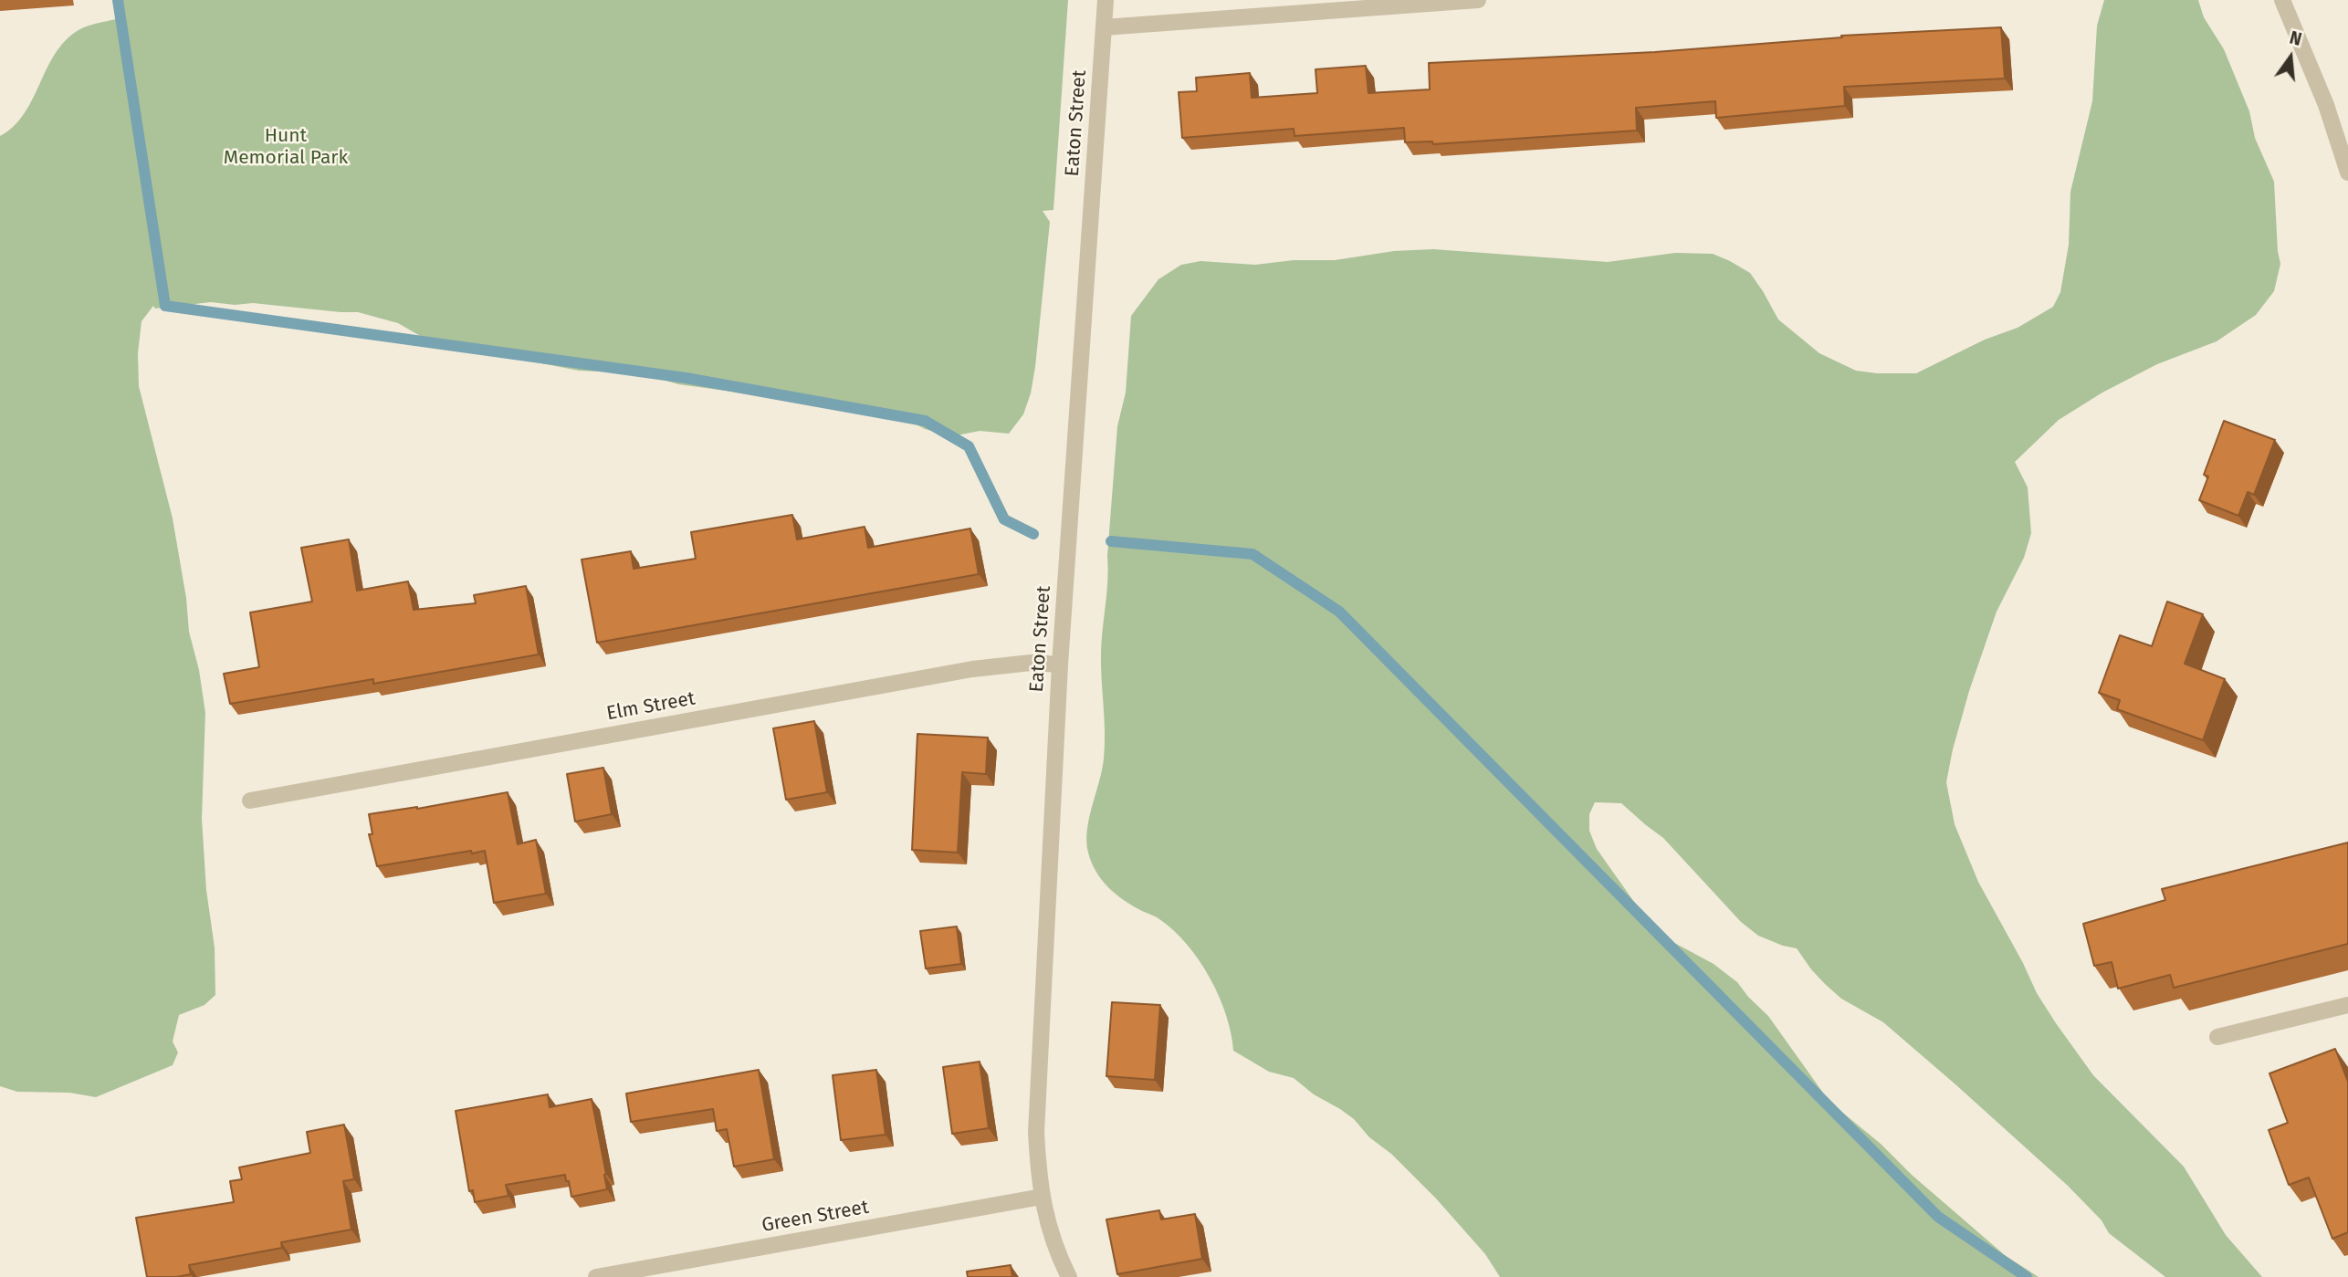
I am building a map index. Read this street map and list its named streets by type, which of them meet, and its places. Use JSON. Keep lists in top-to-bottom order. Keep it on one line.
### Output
{"streets":{"street":["Eaton Street","Elm Street","Green Street"]},"crossings":[["Eaton Street","Elm Street"],["Eaton Street","Green Street"]],"parks":["Hunt Memorial Park"],"north":"top"}
